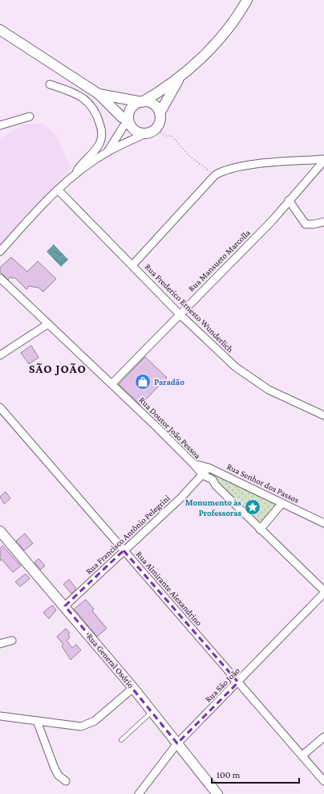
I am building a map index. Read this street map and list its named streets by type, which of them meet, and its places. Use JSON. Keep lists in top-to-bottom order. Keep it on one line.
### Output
{"streets":{"main road":["Rua General Osório"],"street":["Rua Mansueto Marcolla","Rua Frederico Ernesto Wunderlich","Rua Doutor João Pessoa","Rua Senhor dos Passos","Rua Francisco Antônio Pelegrini","Rua Almirante Alexandrino","Rua São João"]},"crossings":[["Rua Mansueto Marcolla","Rua Frederico Ernesto Wunderlich"],["Rua Mansueto Marcolla","Rua Doutor João Pessoa"],["Rua Doutor João Pessoa","Rua Senhor dos Passos"],["Rua Doutor João Pessoa","Rua Francisco Antônio Pelegrini"],["Rua Doutor João Pessoa","Rua São João"],["Rua Senhor dos Passos","Rua Francisco Antônio Pelegrini"],["Rua Francisco Antônio Pelegrini","Rua Almirante Alexandrino"],["Rua Francisco Antônio Pelegrini","Rua General Osório"],["Rua Almirante Alexandrino","Rua São João"],["Rua General Osório","Rua São João"]],"districts":["SÃO JOÃO"],"places":{"shop":["Paradão"],"place":["Monumento às Professoras"]},"scale_bar":"100 m"}
